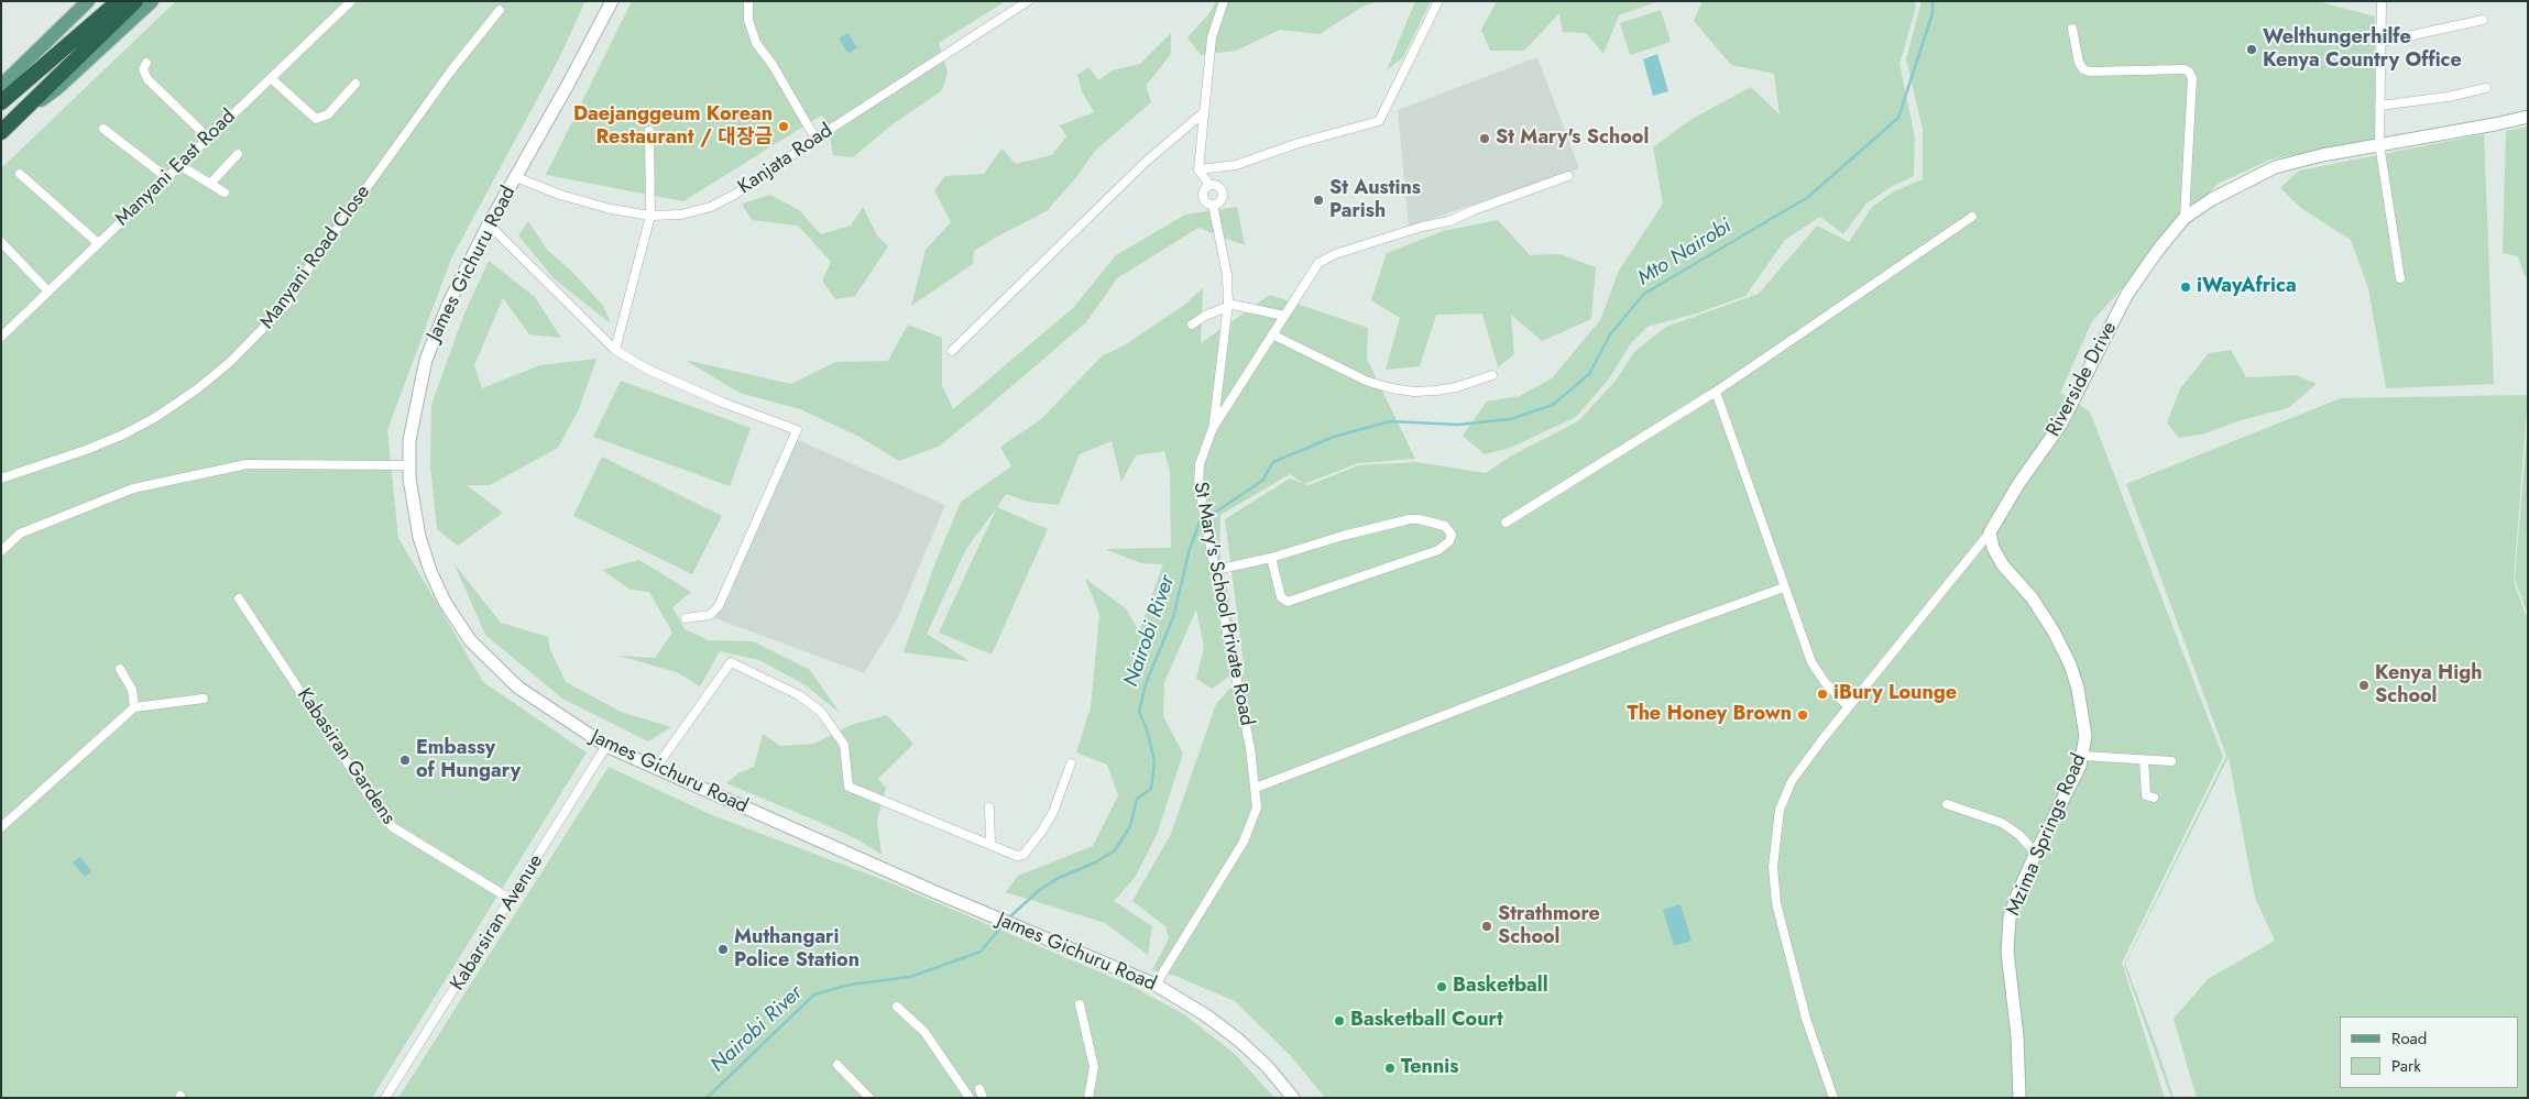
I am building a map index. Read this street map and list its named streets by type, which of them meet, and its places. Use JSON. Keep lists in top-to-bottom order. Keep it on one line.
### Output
{"streets":{"main road":["James Gichuru Road","Riverside Drive","Mzima Springs Road"],"street":["Kanjata Road","Manyani East Road","Manyani Road Close","St Mary's School Private Road","Kabasiran Gardens","Kabarsiran Avenue"]},"crossings":[["Kanjata Road","James Gichuru Road"],["James Gichuru Road","St Mary's School Private Road"],["James Gichuru Road","Kabarsiran Avenue"],["Riverside Drive","Mzima Springs Road"],["Kabasiran Gardens","Kabarsiran Avenue"]],"water":["Mto Nairobi","Nairobi River"],"places":["Welthungerhilfe Kenya Country Office","Daejanggeum Korean Restaurant / 대장금","St Mary's School","St Austins Parish","iWayAfrica","Kenya High School","iBury Lounge","The Honey Brown","Embassy of Hungary","Strathmore School","Muthangari Police Station","Basketball","Basketball Court","Tennis"],"legend":["Road","Park"]}
